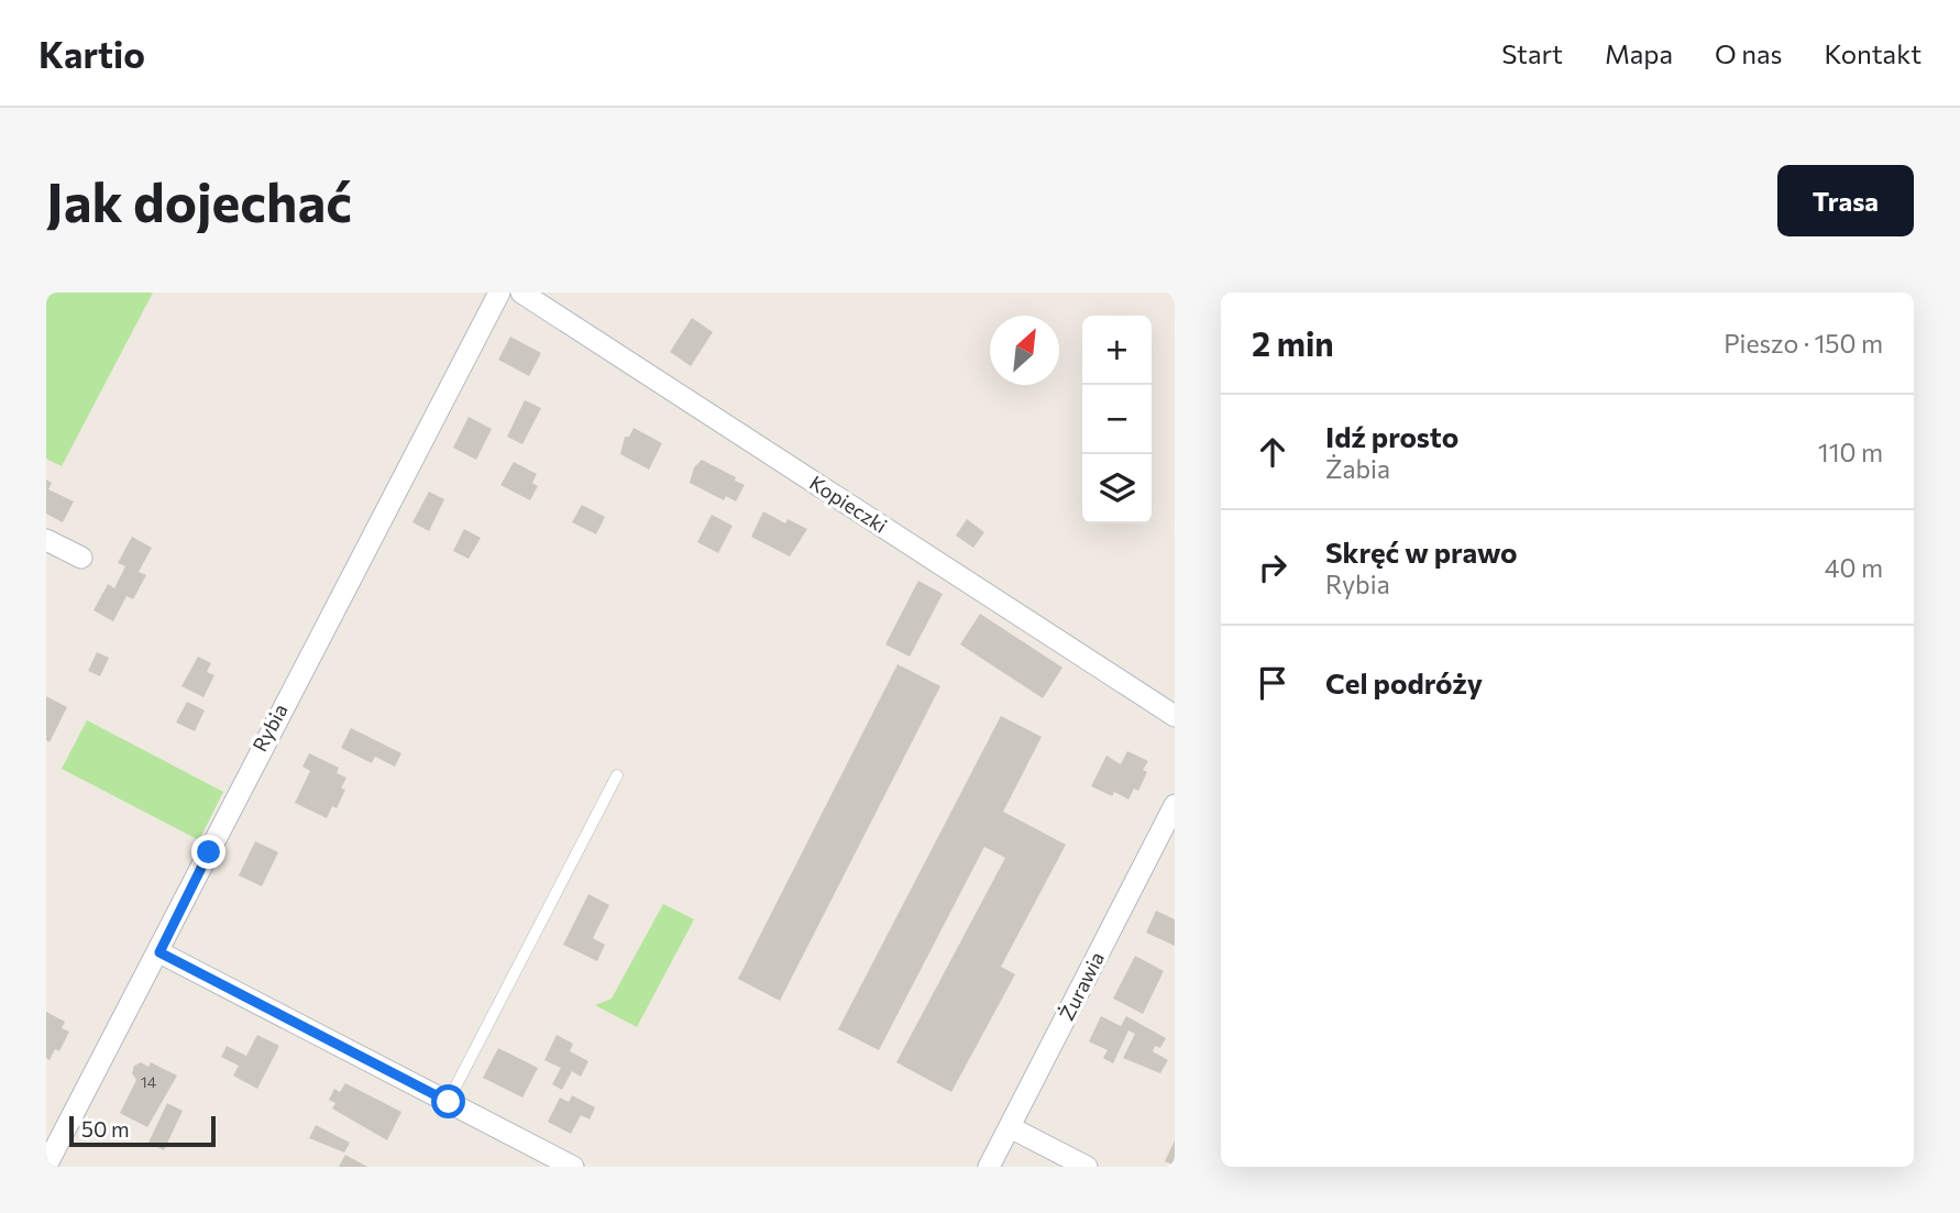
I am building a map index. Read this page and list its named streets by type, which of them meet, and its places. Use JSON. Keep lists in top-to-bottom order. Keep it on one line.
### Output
{"streets":{"street":["Kopieczki","Rybia","Żurawia"]},"house_numbers":["14"],"scale_bar":"50 m","north":"top right","page":{"header":"Kartio","nav":["Start","Mapa","O nas","Kontakt"],"buttons":"Trasa","title":"Jak dojechać","heading":["2 min","Pieszo · 150 m"],"map_buttons":["+","−"],"list":[["Idź prosto","Żabia","110 m"],["Skręć w prawo","Rybia","40 m"],"Cel podróży"],"scale":"50 m"}}
